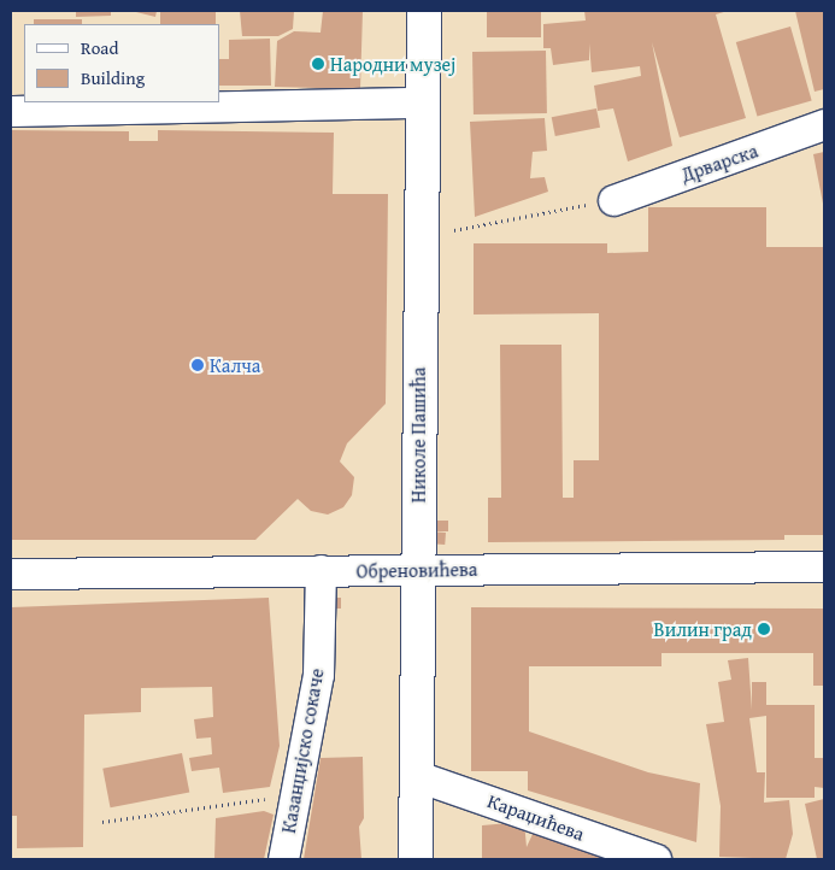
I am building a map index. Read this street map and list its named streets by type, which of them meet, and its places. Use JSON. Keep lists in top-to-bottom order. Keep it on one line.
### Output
{"streets":{"street":["Дрварска","Николе Пашића","Обреновићева","Казанџијско сокаче","Караџићева"]},"crossings":[["Николе Пашића","Обреновићева"],["Николе Пашића","Караџићева"],["Обреновићева","Казанџијско сокаче"]],"places":["Народни музеј","Калча","Вилин град"],"legend":["Road","Building"]}
